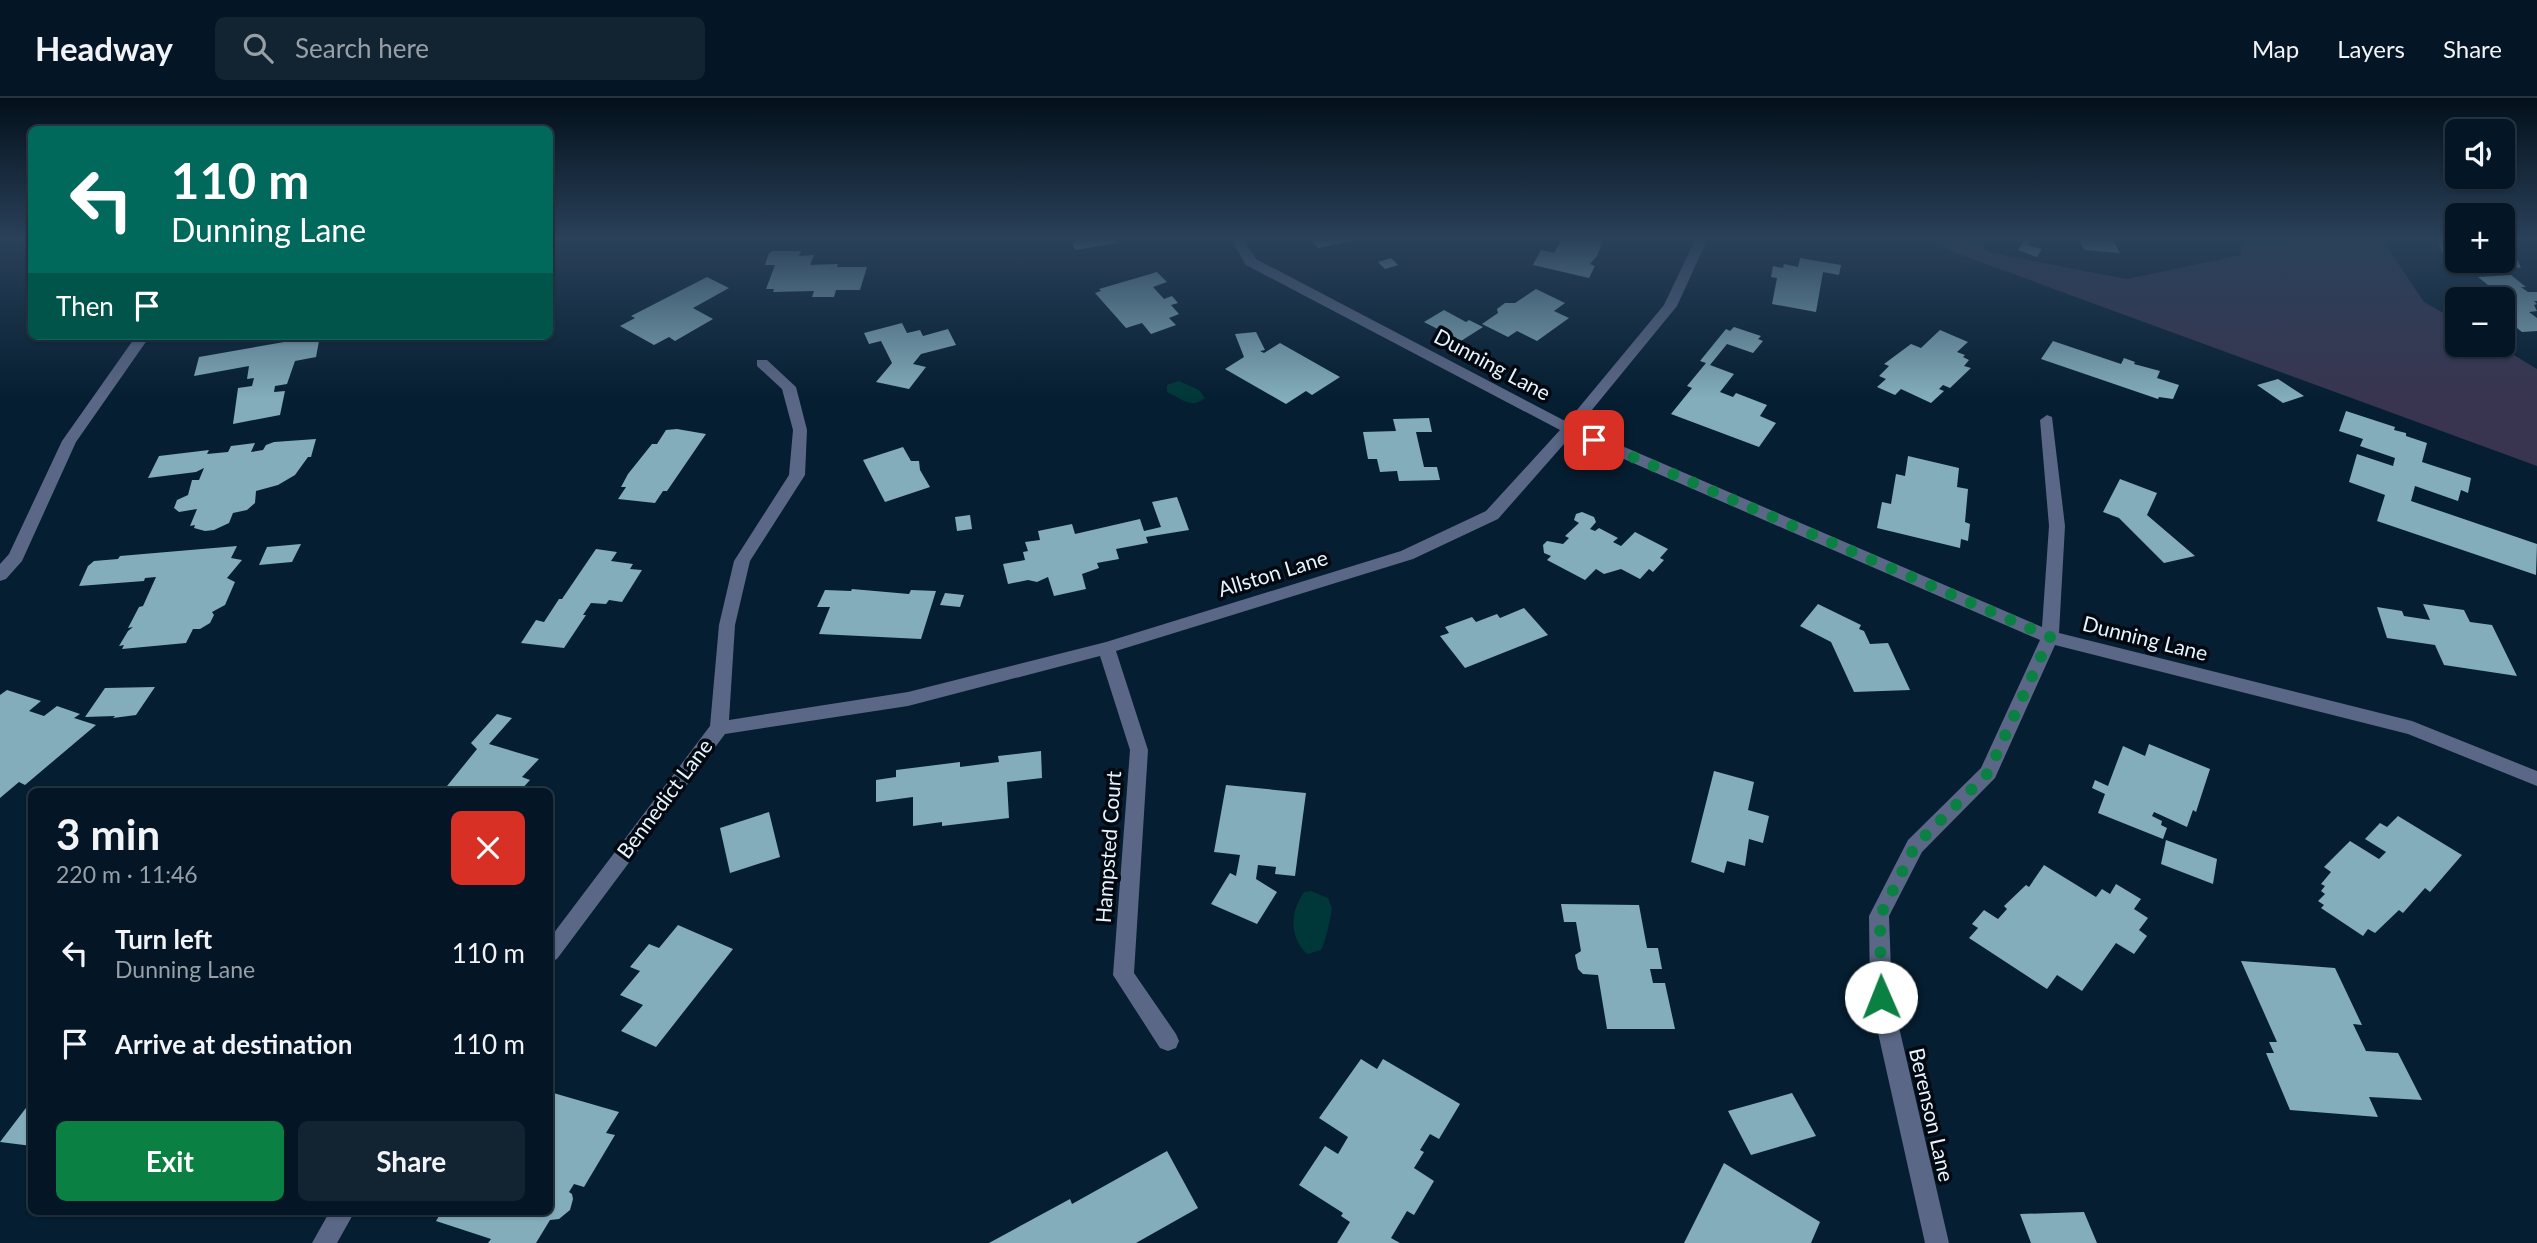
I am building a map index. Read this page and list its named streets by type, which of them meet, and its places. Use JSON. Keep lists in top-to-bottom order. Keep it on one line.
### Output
{"streets":{"street":["Dunning Lane","Allston Lane","Bennedict Lane","Hampsted Court","Berenson Lane"]},"crossings":[["Dunning Lane","Allston Lane"],["Dunning Lane","Berenson Lane"],["Allston Lane","Bennedict Lane"],["Allston Lane","Hampsted Court"]],"page":{"header":"Headway","search":"Search here","nav":["Map","Layers","Share"],"map_buttons":["+","−"],"turn":["110 m","Dunning Lane"],"then":"Then","heading":["3 min","220 m · 11:46"],"list":[{"name":"Turn left","note":"Dunning Lane","value":"110 m"},{"name":"Arrive at destination","value":"110 m"}],"buttons":["Exit","Share"]}}
